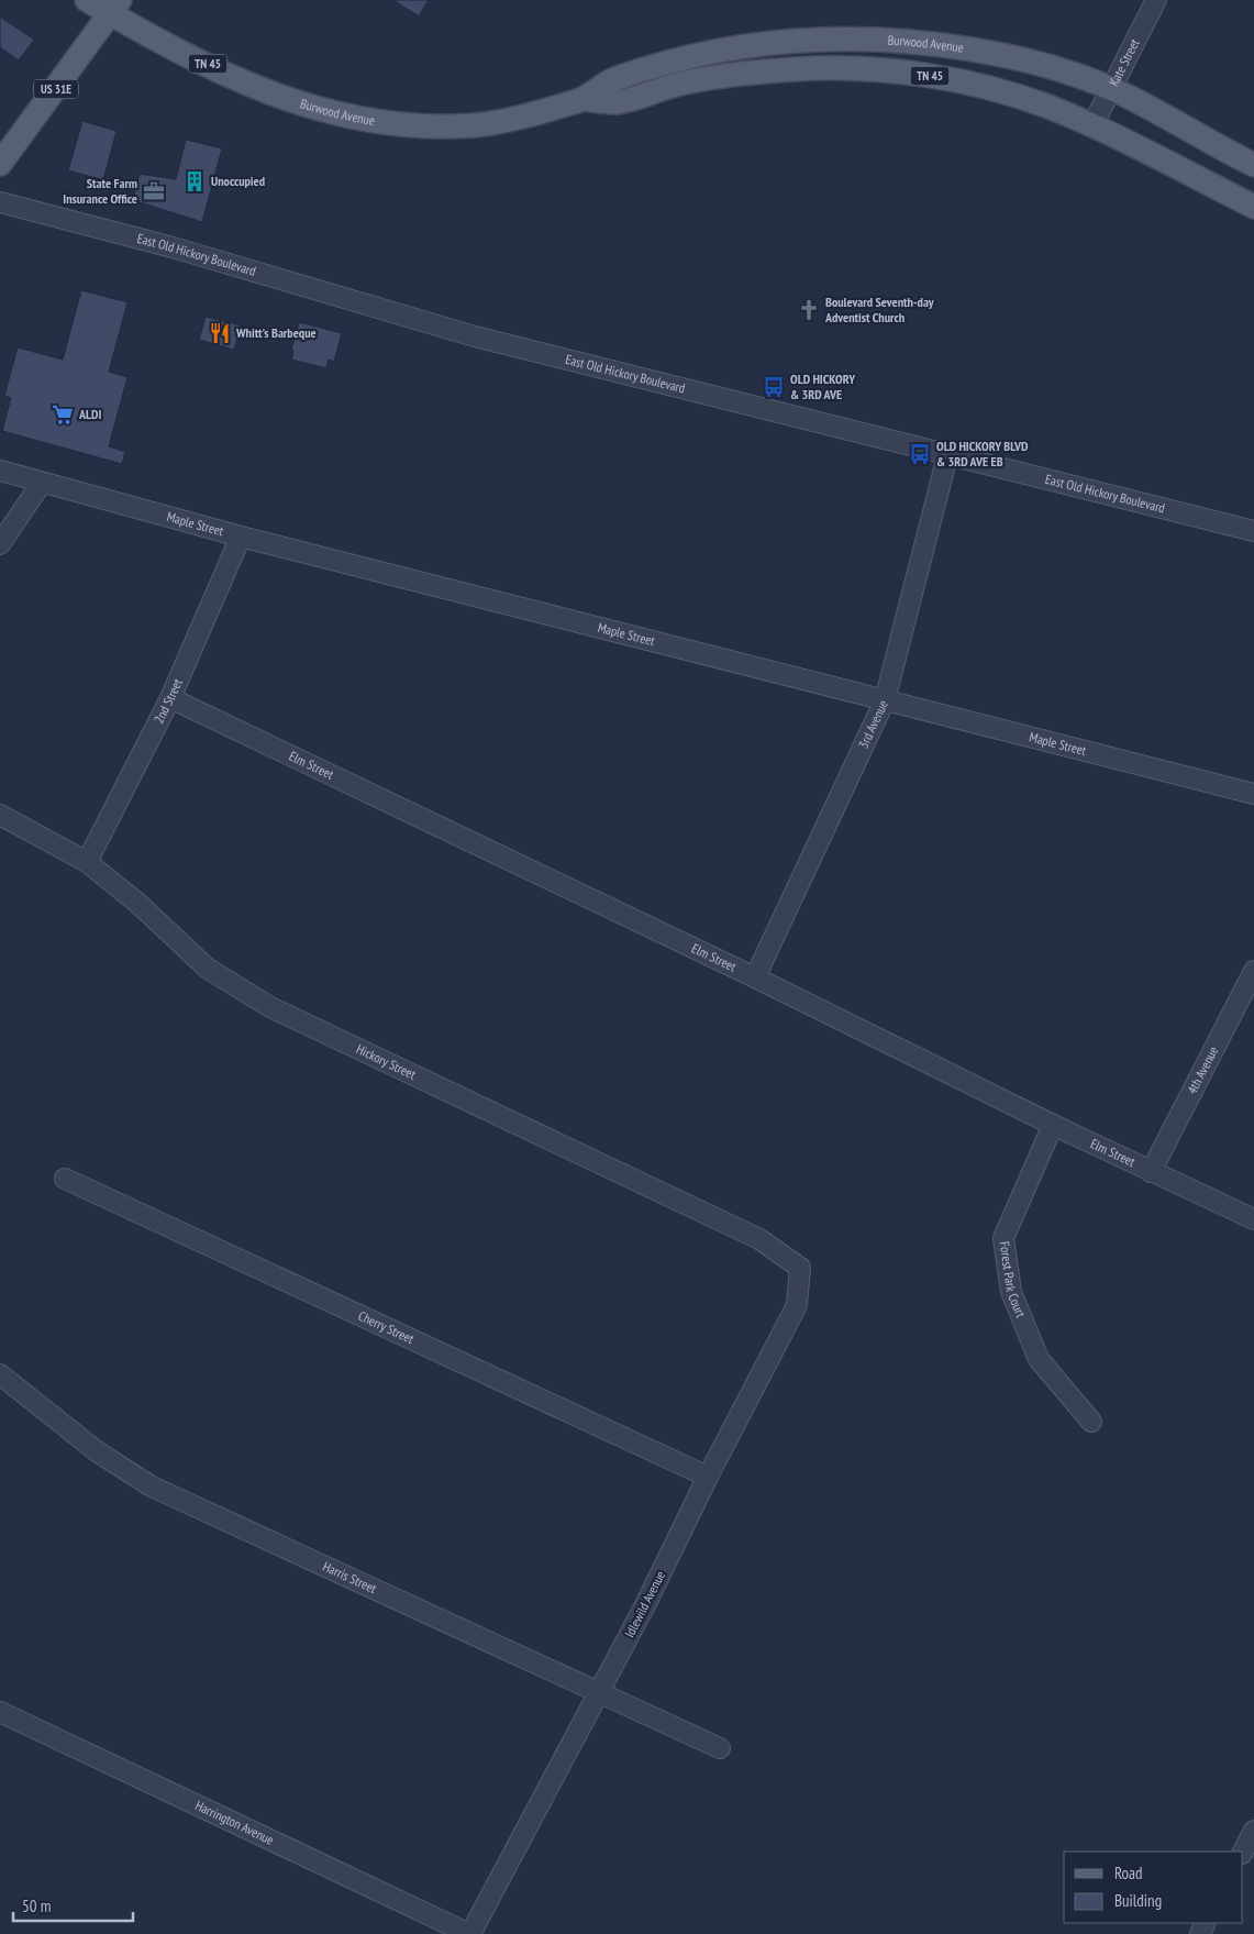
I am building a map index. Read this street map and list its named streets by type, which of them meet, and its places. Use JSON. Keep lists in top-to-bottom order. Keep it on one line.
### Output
{"streets":{"main road":["Burwood Avenue","TN 45","US 31E"],"street":["Kate Street","East Old Hickory Boulevard","Maple Street","2nd Street","3rd Avenue","Elm Street","Hickory Street","4th Avenue","Forest Park Court","Cherry Street","Harris Street","Idlewild Avenue","Harrington Avenue"]},"crossings":[["Burwood Avenue","Kate Street"],["Burwood Avenue","TN 45"],["Burwood Avenue","US 31E"],["TN 45","US 31E"],["East Old Hickory Boulevard","3rd Avenue"],["Maple Street","2nd Street"],["Maple Street","3rd Avenue"],["2nd Street","Elm Street"],["2nd Street","Hickory Street"],["3rd Avenue","Elm Street"],["Elm Street","4th Avenue"],["Elm Street","Forest Park Court"],["Hickory Street","Idlewild Avenue"],["Cherry Street","Idlewild Avenue"],["Harris Street","Idlewild Avenue"],["Idlewild Avenue","Harrington Avenue"]],"places":{"building":["Unoccupied"],"office":["State Farm Insurance Office"],"church":["Boulevard Seventh-day Adventist Church"],"restaurant":["Whitt's Barbeque"],"bus stop":["OLD HICKORY & 3RD AVE","OLD HICKORY BLVD & 3RD AVE EB"],"supermarket":["ALDI"]},"legend":["Road","Building"],"scale_bar":"50 m"}
